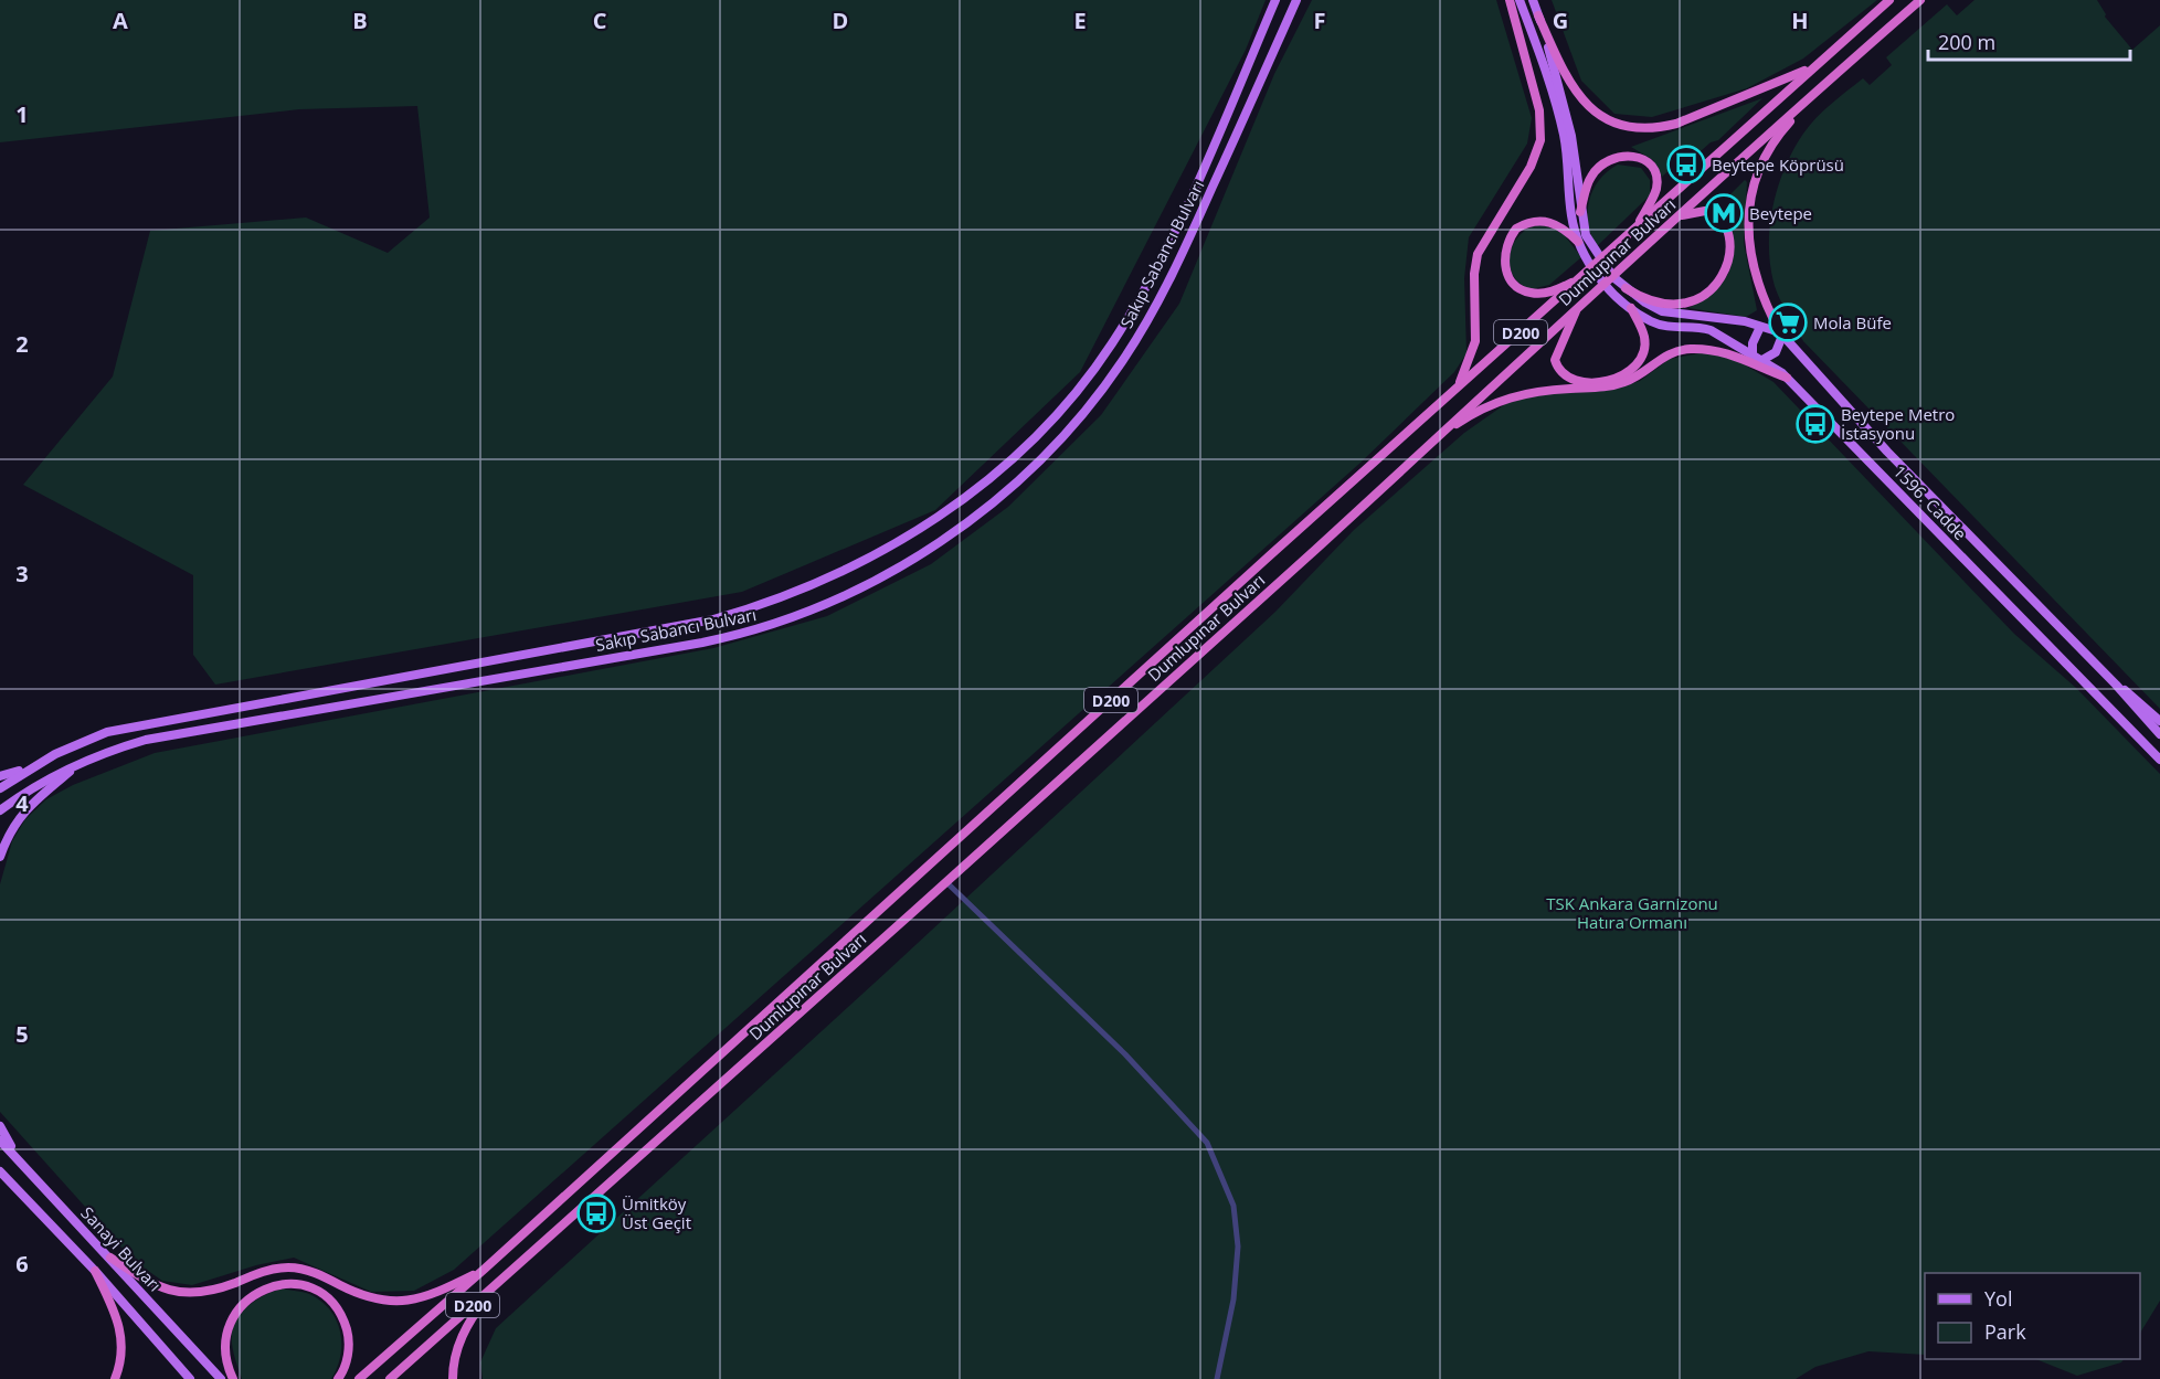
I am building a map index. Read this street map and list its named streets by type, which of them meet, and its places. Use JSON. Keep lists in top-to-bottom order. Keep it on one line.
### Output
{"streets":{"highway":["Dumlupınar Bulvarı","D200"],"main road":["Sakıp Sabancı Bulvarı","1596. Cadde","Sanayi Bulvarı"]},"parks":["TSK Ankara Garnizonu Hatıra Ormanı"],"places":{"bus stop":["Beytepe Köprüsü","Beytepe Metro İstasyonu","Ümitköy Üst Geçit"],"metro station":["Beytepe"],"supermarket":["Mola Büfe"]},"legend":["Yol","Park"],"scale_bar":"200 m","grid":{"columns":["A","B","C","D","E","F","G","H"],"rows":["1","2","3","4","5","6"]}}
